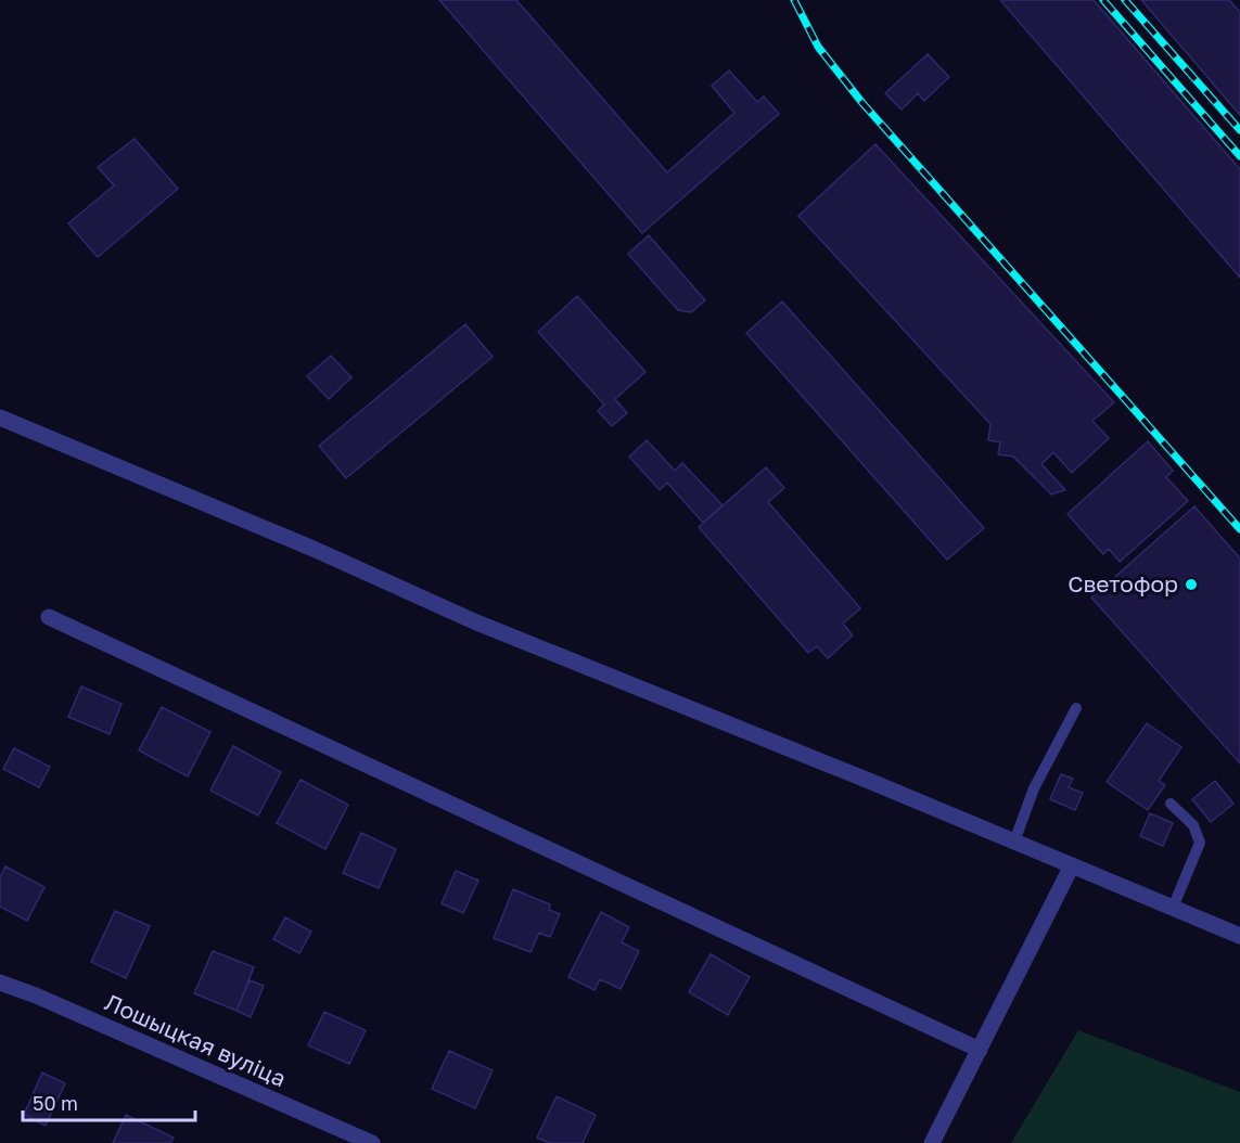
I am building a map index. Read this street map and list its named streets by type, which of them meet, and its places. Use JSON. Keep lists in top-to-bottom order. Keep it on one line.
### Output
{"streets":{"street":["Лошыцкая вуліца"]},"places":["Светофор"],"scale_bar":"50 m"}
